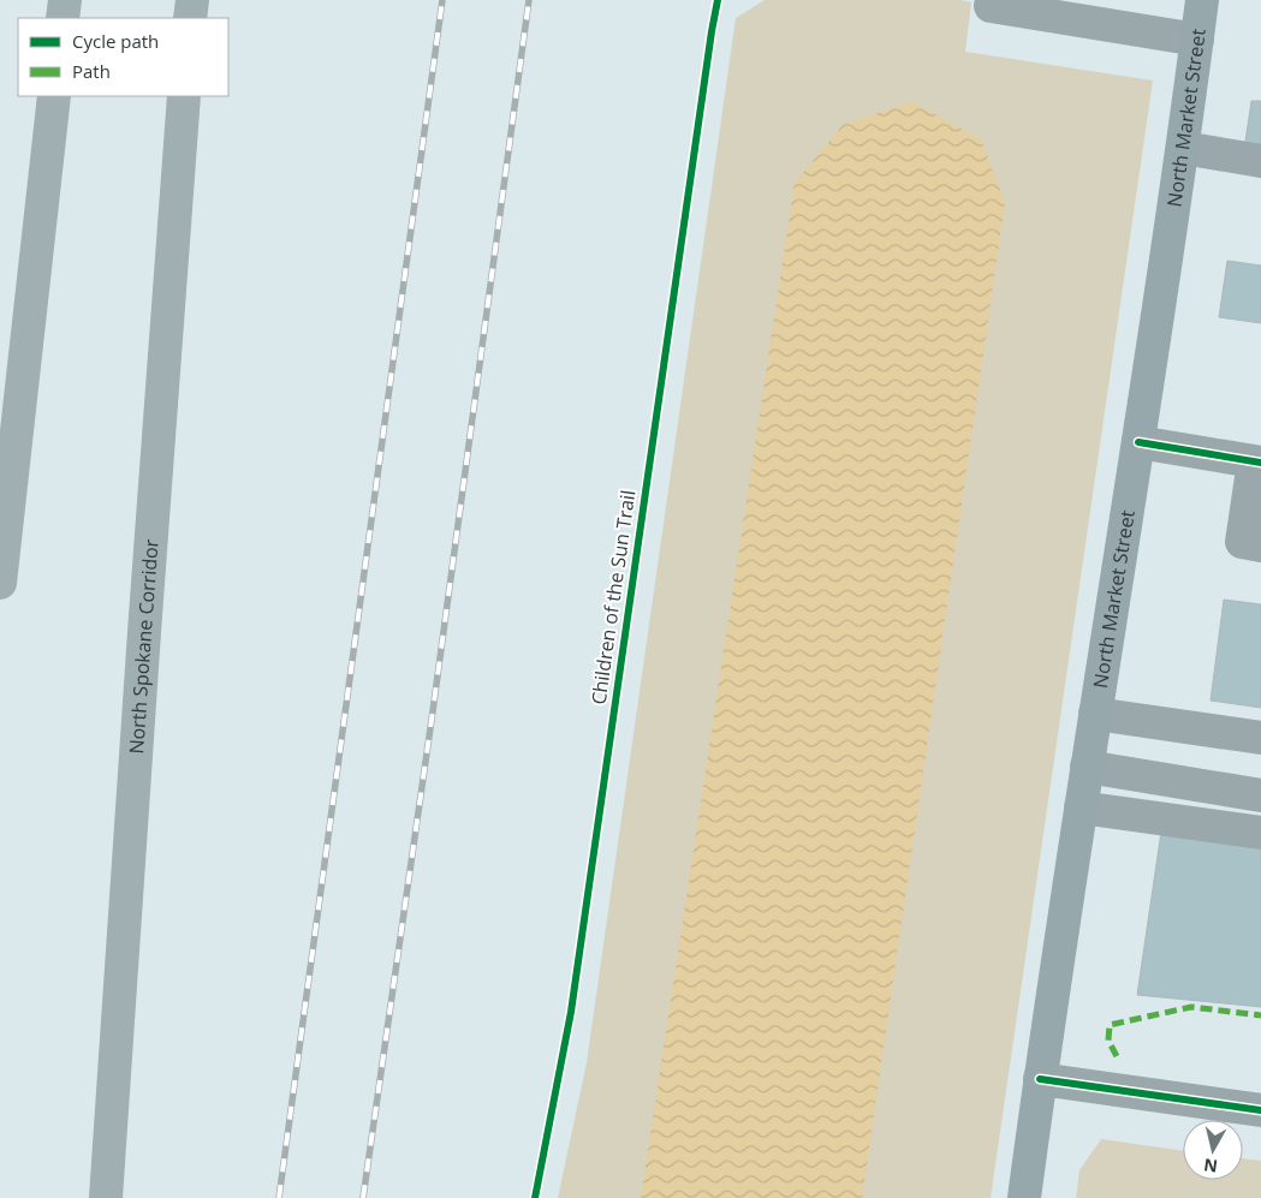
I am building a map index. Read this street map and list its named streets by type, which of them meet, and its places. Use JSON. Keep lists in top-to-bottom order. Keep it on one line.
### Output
{"streets":{"highway":["North Spokane Corridor"],"main road":["North Market Street"],"cycle path":["Children of the Sun Trail"]},"legend":["Cycle path","Path"],"north":"bottom"}
